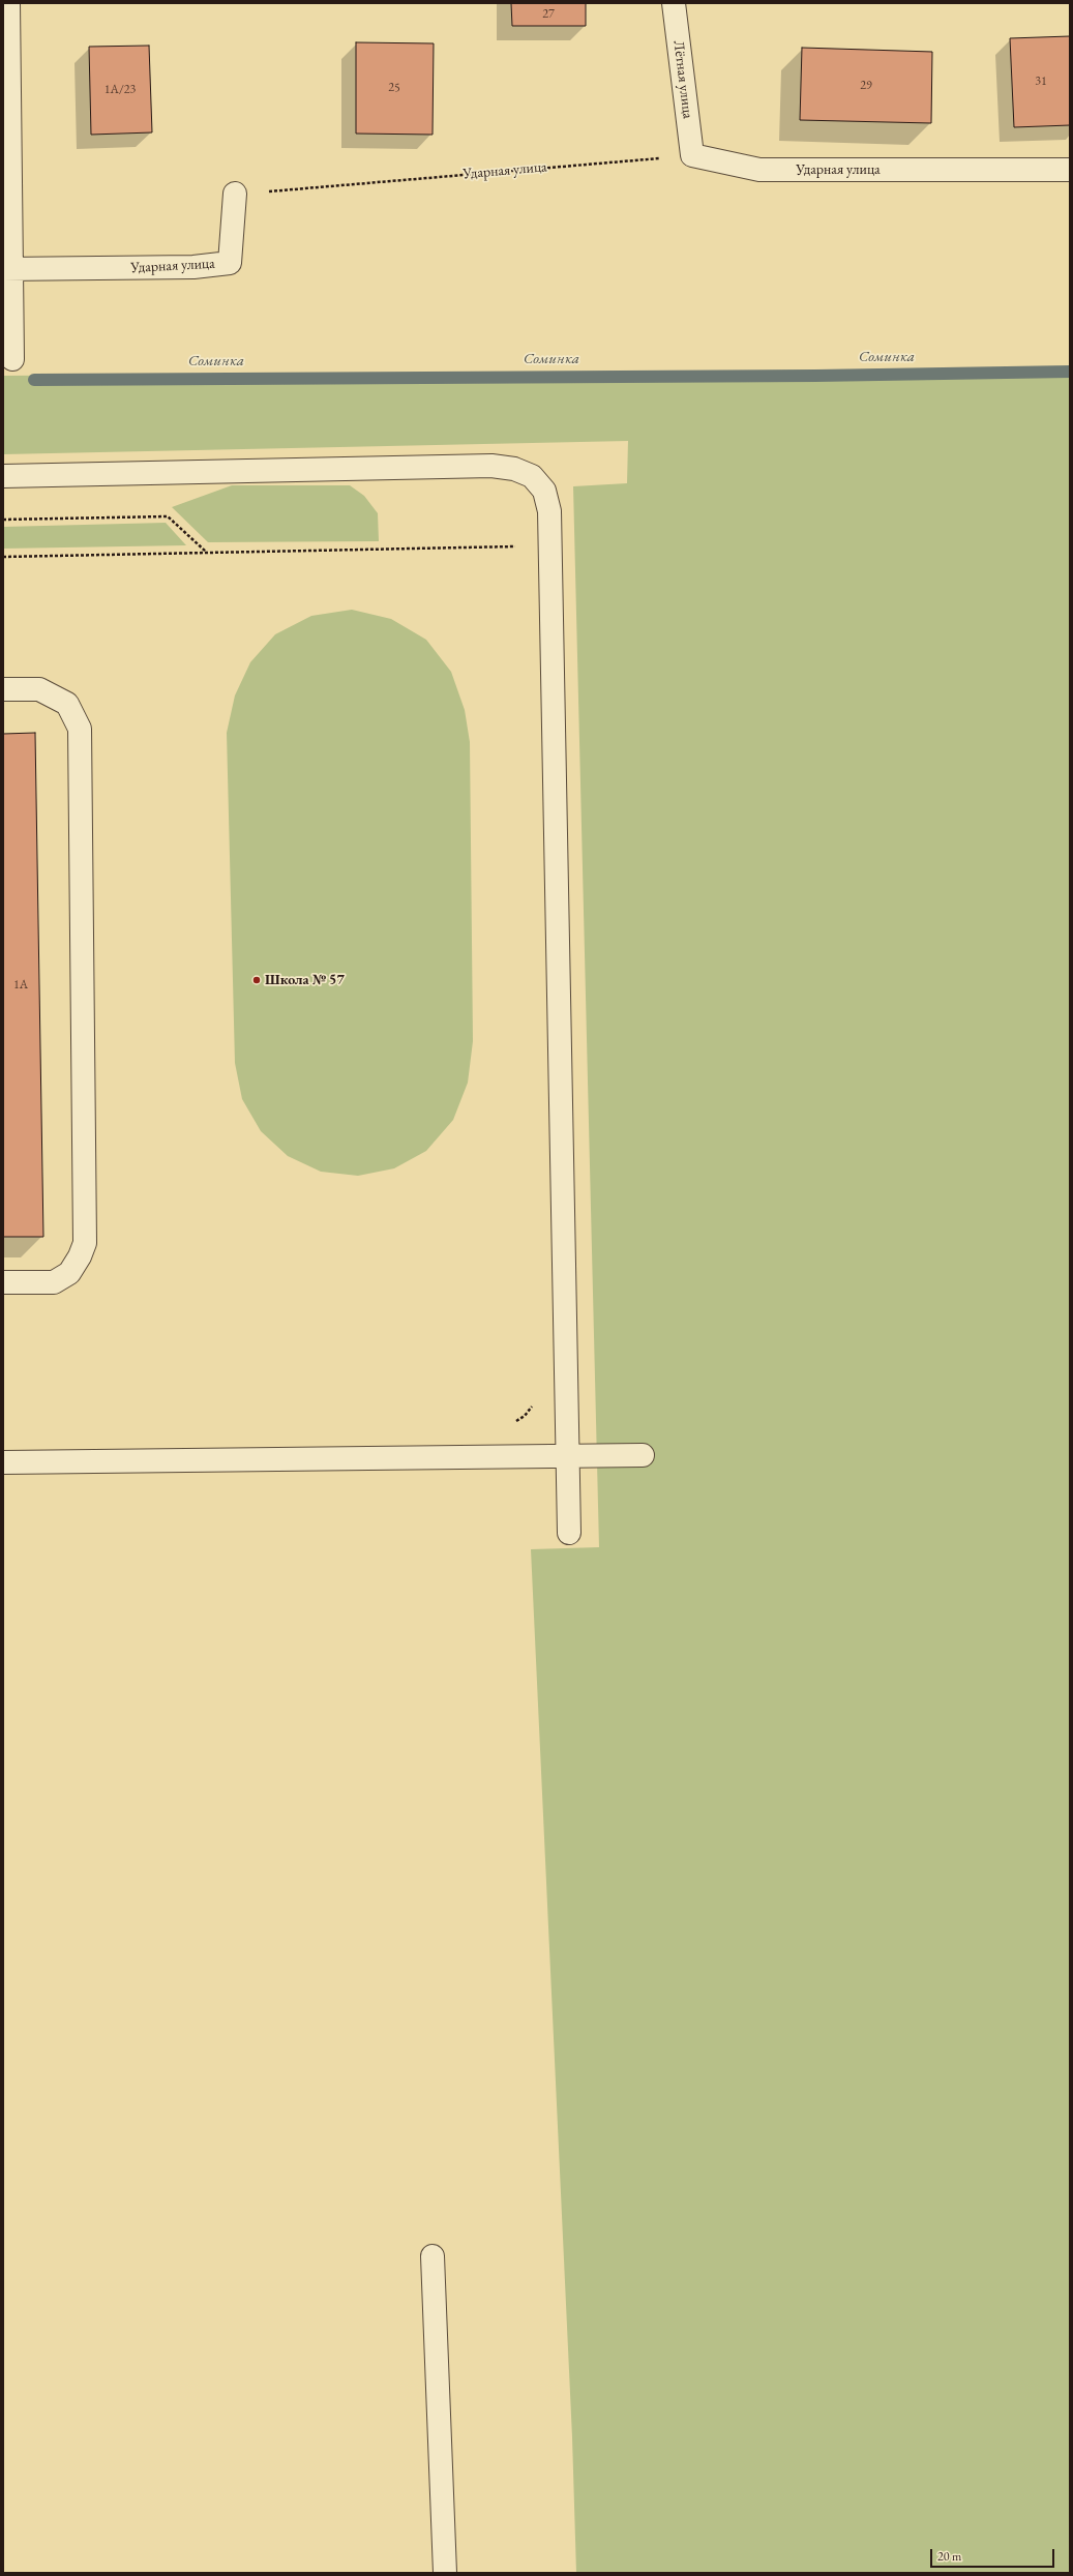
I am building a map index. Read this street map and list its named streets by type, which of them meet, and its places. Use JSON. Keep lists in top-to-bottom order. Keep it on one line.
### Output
{"streets":{"street":["Лётная улица","Ударная улица"]},"crossings":[["Лётная улица","Ударная улица"]],"water":["Соминка"],"places":["Школа № 57"],"house_numbers":["27","31","29","25","1А/23","1А"],"scale_bar":"20 m"}
